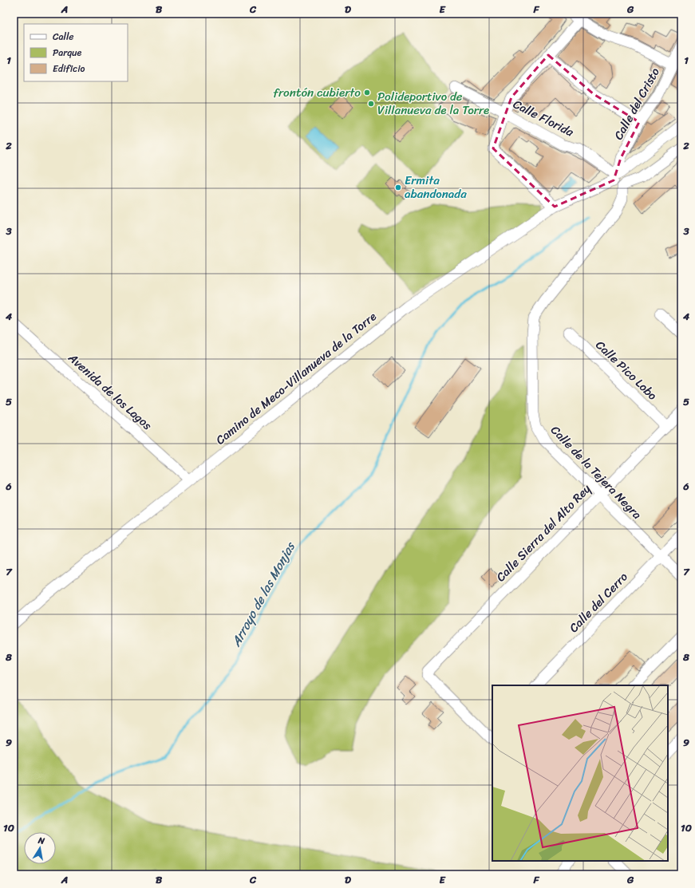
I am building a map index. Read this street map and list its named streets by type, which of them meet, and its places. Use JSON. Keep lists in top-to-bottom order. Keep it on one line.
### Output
{"streets":{"street":["Calle del Cristo","Calle Florida","Calle Pico Lobo","Camino de Meco-Villanueva de la Torre","Avenida de los Lagos","Calle de la Tejera Negra","Calle Sierra del Alto Rey","Calle del Cerro"]},"crossings":[["Calle del Cristo","Calle Florida"],["Calle del Cristo","Camino de Meco-Villanueva de la Torre"],["Calle Florida","Camino de Meco-Villanueva de la Torre"],["Calle Florida","Calle de la Tejera Negra"],["Calle Pico Lobo","Calle Sierra del Alto Rey"],["Camino de Meco-Villanueva de la Torre","Avenida de los Lagos"],["Calle de la Tejera Negra","Calle Sierra del Alto Rey"],["Calle de la Tejera Negra","Calle del Cerro"]],"water":["Arroyo de las Monjas"],"places":["frontón cubierto","Polideportivo de Villanueva de la Torre","Ermita abandonada"],"legend":["Calle","Parque","Edificio"],"north":"top","grid":{"columns":["A","B","C","D","E","F","G"],"rows":["1","2","3","4","5","6","7","8","9","10"]}}
